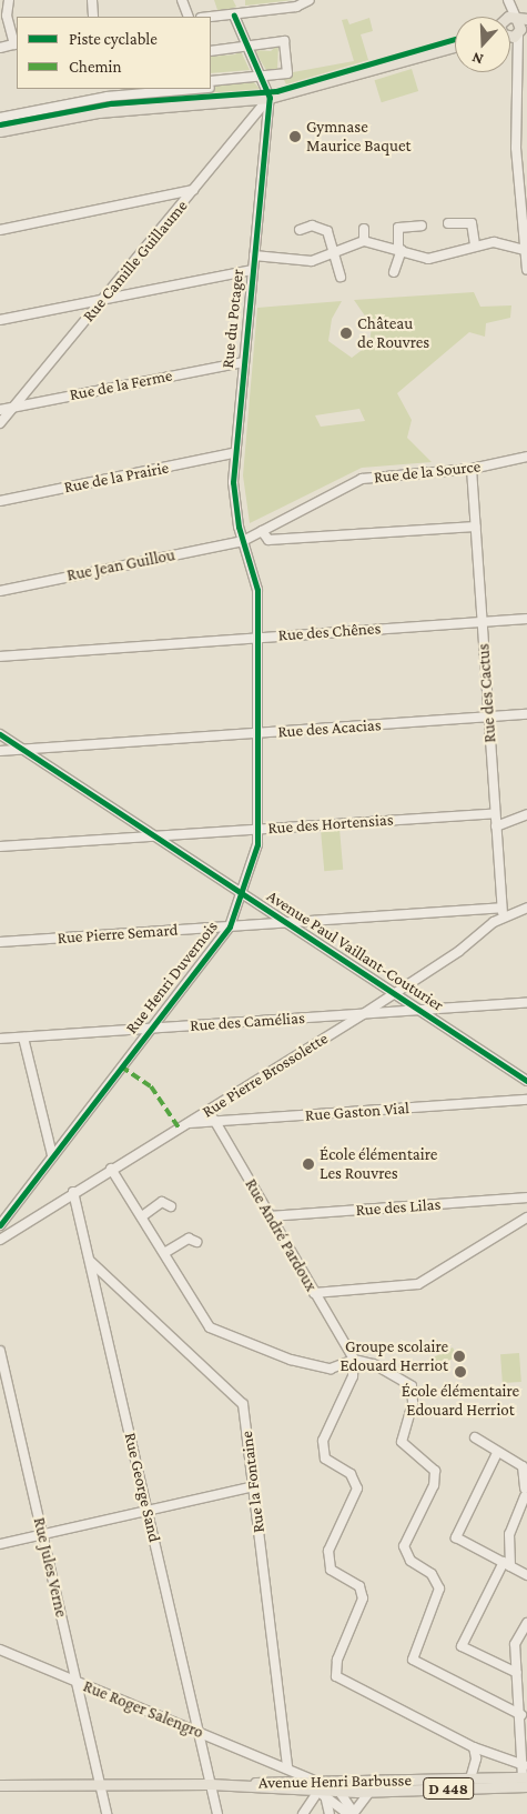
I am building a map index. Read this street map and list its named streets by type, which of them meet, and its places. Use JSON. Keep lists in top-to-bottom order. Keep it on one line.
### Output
{"streets":{"main road":["Avenue Henri Barbusse","D 448"],"street":["Rue Camille Guillaume","Rue du Potager","Rue de la Ferme","Rue de la Source","Rue de la Prairie","Rue Jean Guillou","Rue des Chênes","Rue des Cactus","Rue des Acacias","Rue des Hortensias","Rue Pierre Semard","Avenue Paul Vaillant-Couturier","Rue Henri Duvernois","Rue des Camélias","Rue Pierre Brossolette","Rue Gaston Vial","Rue des Lilas","Rue André Pardoux","Rue la Fontaine","Rue George Sand","Rue Jules Verne","Rue Roger Salengro"]},"crossings":[["Rue Camille Guillaume","Rue du Potager"],["Rue Camille Guillaume","Rue de la Ferme"],["Rue du Potager","Rue de la Ferme"],["Rue du Potager","Rue de la Source"],["Rue du Potager","Rue de la Prairie"],["Rue du Potager","Rue Jean Guillou"],["Rue du Potager","Rue Henri Duvernois"],["Rue de la Source","Rue Jean Guillou"],["Rue de la Source","Rue des Cactus"],["Rue de la Source","Rue Henri Duvernois"],["Rue Jean Guillou","Rue Henri Duvernois"],["Rue des Chênes","Rue des Cactus"],["Rue des Chênes","Rue Henri Duvernois"],["Rue des Cactus","Rue des Acacias"],["Rue des Cactus","Rue des Hortensias"],["Rue des Cactus","Rue Pierre Semard"],["Rue des Cactus","Rue Pierre Brossolette"],["Rue des Acacias","Avenue Paul Vaillant-Couturier"],["Rue des Acacias","Rue Henri Duvernois"],["Rue des Hortensias","Avenue Paul Vaillant-Couturier"],["Rue des Hortensias","Rue Henri Duvernois"],["Rue Pierre Semard","Avenue Paul Vaillant-Couturier"],["Rue Pierre Semard","Rue Henri Duvernois"],["Rue Pierre Semard","Rue Pierre Brossolette"],["Avenue Paul Vaillant-Couturier","Rue Henri Duvernois"],["Avenue Paul Vaillant-Couturier","Rue des Camélias"],["Avenue Paul Vaillant-Couturier","Rue Pierre Brossolette"],["Rue Henri Duvernois","Rue des Camélias"],["Rue des Camélias","Rue Pierre Brossolette"],["Rue Pierre Brossolette","Rue Gaston Vial"],["Rue Pierre Brossolette","Rue André Pardoux"],["Rue Pierre Brossolette","Rue George Sand"],["Rue Gaston Vial","Rue André Pardoux"],["Rue des Lilas","Rue André Pardoux"],["Rue la Fontaine","Rue George Sand"],["Rue la Fontaine","Rue Roger Salengro"],["Rue George Sand","Rue Roger Salengro"],["Rue George Sand","Avenue Henri Barbusse"],["Rue Jules Verne","Rue Roger Salengro"],["Rue Jules Verne","Avenue Henri Barbusse"],["Rue Roger Salengro","Avenue Henri Barbusse"]],"places":["Gymnase Maurice Baquet","Château de Rouvres","École élémentaire Les Rouvres","Groupe scolaire Edouard Herriot","École élémentaire Edouard Herriot"],"legend":["Piste cyclable","Chemin"],"north":"bottom"}
